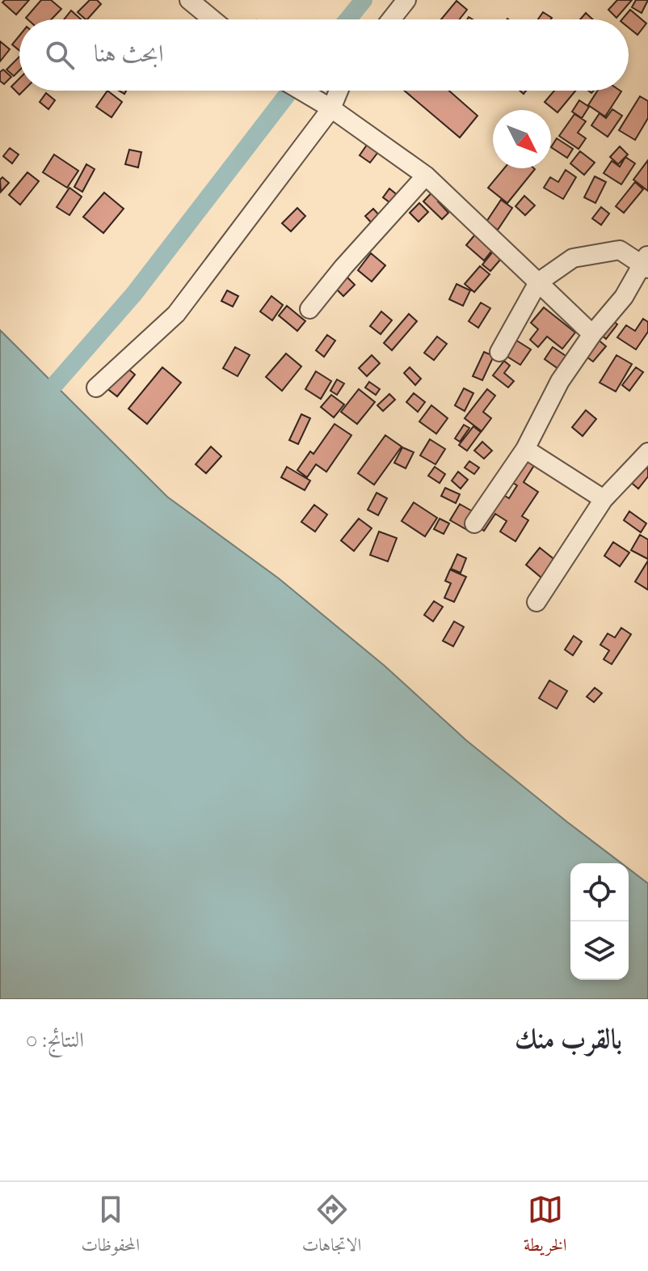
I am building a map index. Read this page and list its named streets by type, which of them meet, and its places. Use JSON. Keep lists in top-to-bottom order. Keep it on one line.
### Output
{"north":"bottom right","page":{"search":"ابحث هنا","heading":["بالقرب منك","النتائج: 0"],"nav":["الخريطة","الاتجاهات","المحفوظات"]}}
